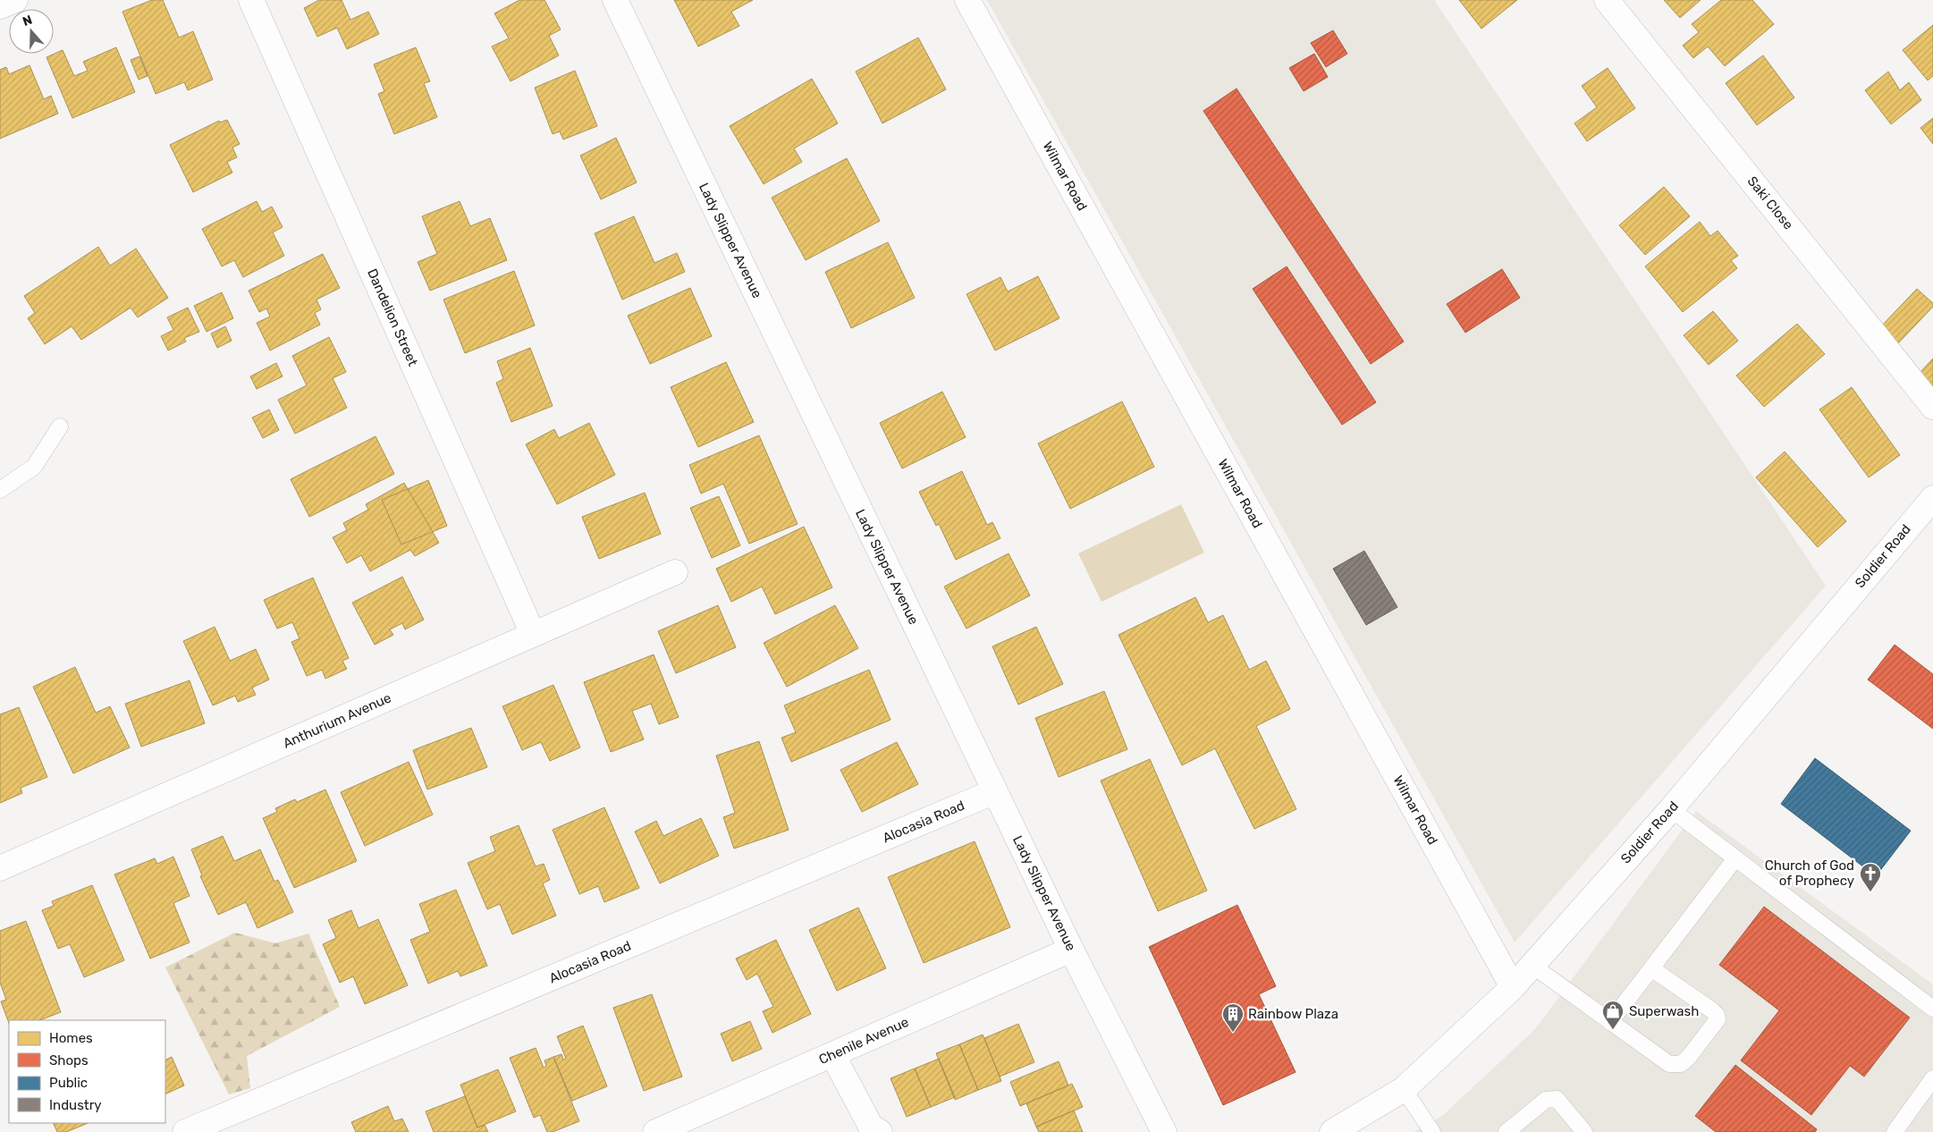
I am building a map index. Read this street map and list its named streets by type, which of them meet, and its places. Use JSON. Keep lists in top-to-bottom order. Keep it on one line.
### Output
{"streets":{"street":["Wilmar Road","Saki Close","Lady Slipper Avenue","Dandelion Street","Soldier Road","Anthurium Avenue","Alocasia Road","Chenile Avenue"]},"crossings":[["Wilmar Road","Soldier Road"],["Lady Slipper Avenue","Alocasia Road"],["Lady Slipper Avenue","Chenile Avenue"],["Dandelion Street","Anthurium Avenue"]],"places":{"church":["Church of God of Prophecy"],"shop":["Superwash"],"building":["Rainbow Plaza"]},"legend":["Homes","Shops","Public","Industry"],"north":"top"}
